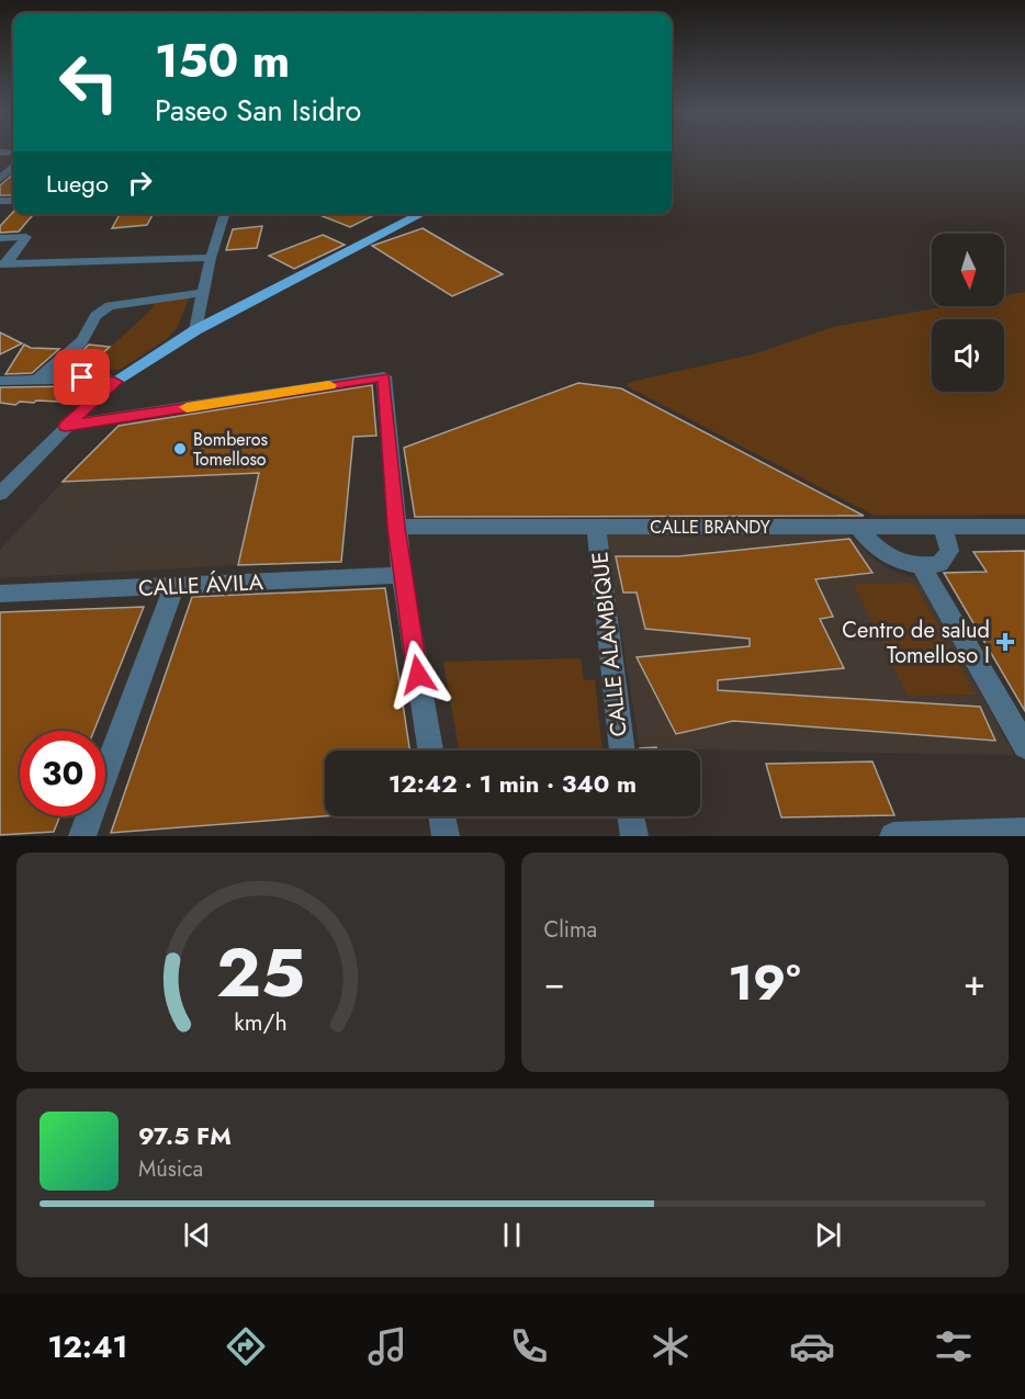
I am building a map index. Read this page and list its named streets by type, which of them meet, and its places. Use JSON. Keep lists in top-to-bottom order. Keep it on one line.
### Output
{"streets":{"street":["CALLE BRANDY","CALLE ÁVILA","CALLE ALAMBIQUE"]},"crossings":[["CALLE BRANDY","CALLE ALAMBIQUE"]],"places":{"other":["Bomberos Tomelloso"],"health":["Centro de salud Tomelloso I"]},"north":"bottom","page":{"turn":["150 m","Paseo San Isidro"],"then":"Luego","limit":"30","trip":"12:42 · 1 min · 340 m","tile":"Clima","heat":["−","19°","+"],"song":["97.5 FM","Música"],"tabs":"12:41","gauge":["25","km/h"]}}
